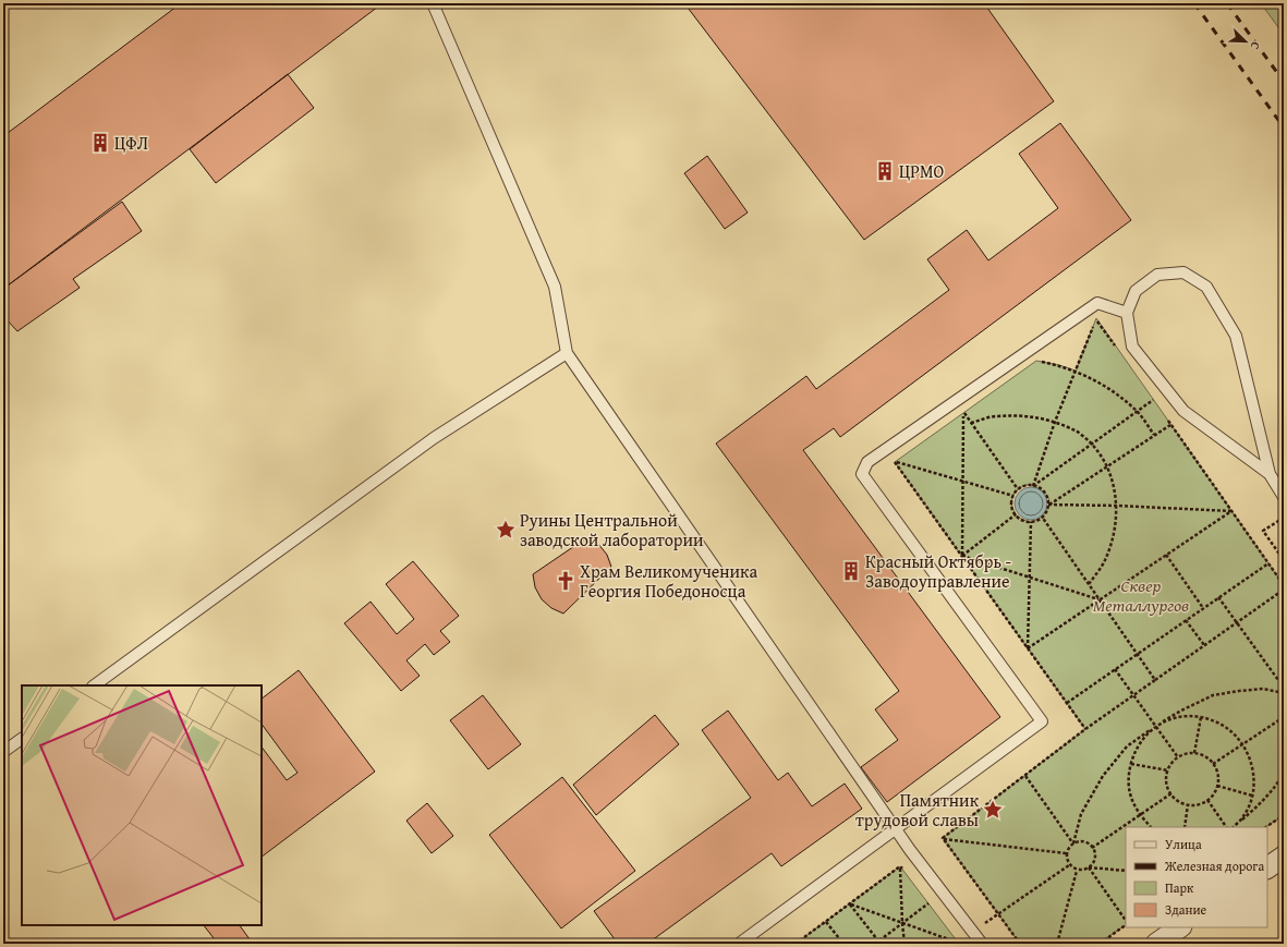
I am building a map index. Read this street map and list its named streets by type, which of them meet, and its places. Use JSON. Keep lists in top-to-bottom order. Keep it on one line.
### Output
{"parks":["Сквер Металлургов"],"places":{"building":["ЦФЛ","ЦРМО","Красный Октябрь - Заводоуправление"],"place":["Руины Центральной заводской лаборатории","Памятник трудовой славы"],"church":["Храм Великомученика Георгия Победоносца"]},"legend":["Улица","Железная дорога","Парк","Здание"],"north":"bottom right"}
